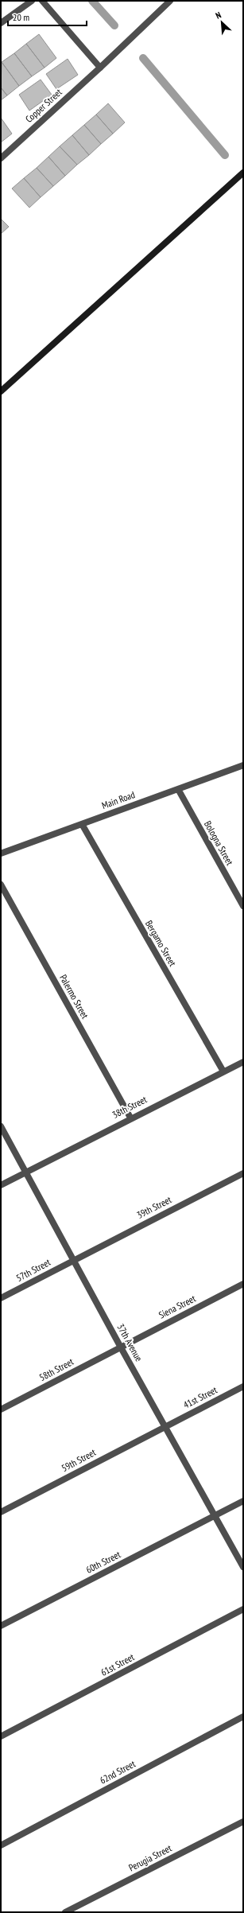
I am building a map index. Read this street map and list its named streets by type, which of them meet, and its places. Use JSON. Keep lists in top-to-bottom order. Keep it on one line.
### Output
{"streets":{"street":["Copper Street","Main Road","Bologna Street","Bergamo Street","Palermo Street","38th Street","39th Street","57th Street","Siena Street","37th Avenue","58th Street","41st Street","59th Street","60th Street","61st Street","62nd Street","Perugia Street"]},"crossings":[["Main Road","Bologna Street"],["Main Road","Bergamo Street"],["Bergamo Street","38th Street"],["Palermo Street","38th Street"],["38th Street","37th Avenue"],["39th Street","57th Street"],["39th Street","37th Avenue"],["57th Street","37th Avenue"],["Siena Street","37th Avenue"],["Siena Street","58th Street"],["37th Avenue","58th Street"],["37th Avenue","41st Street"],["37th Avenue","59th Street"],["37th Avenue","60th Street"],["41st Street","59th Street"]],"scale_bar":"20 m","north":"top left"}
